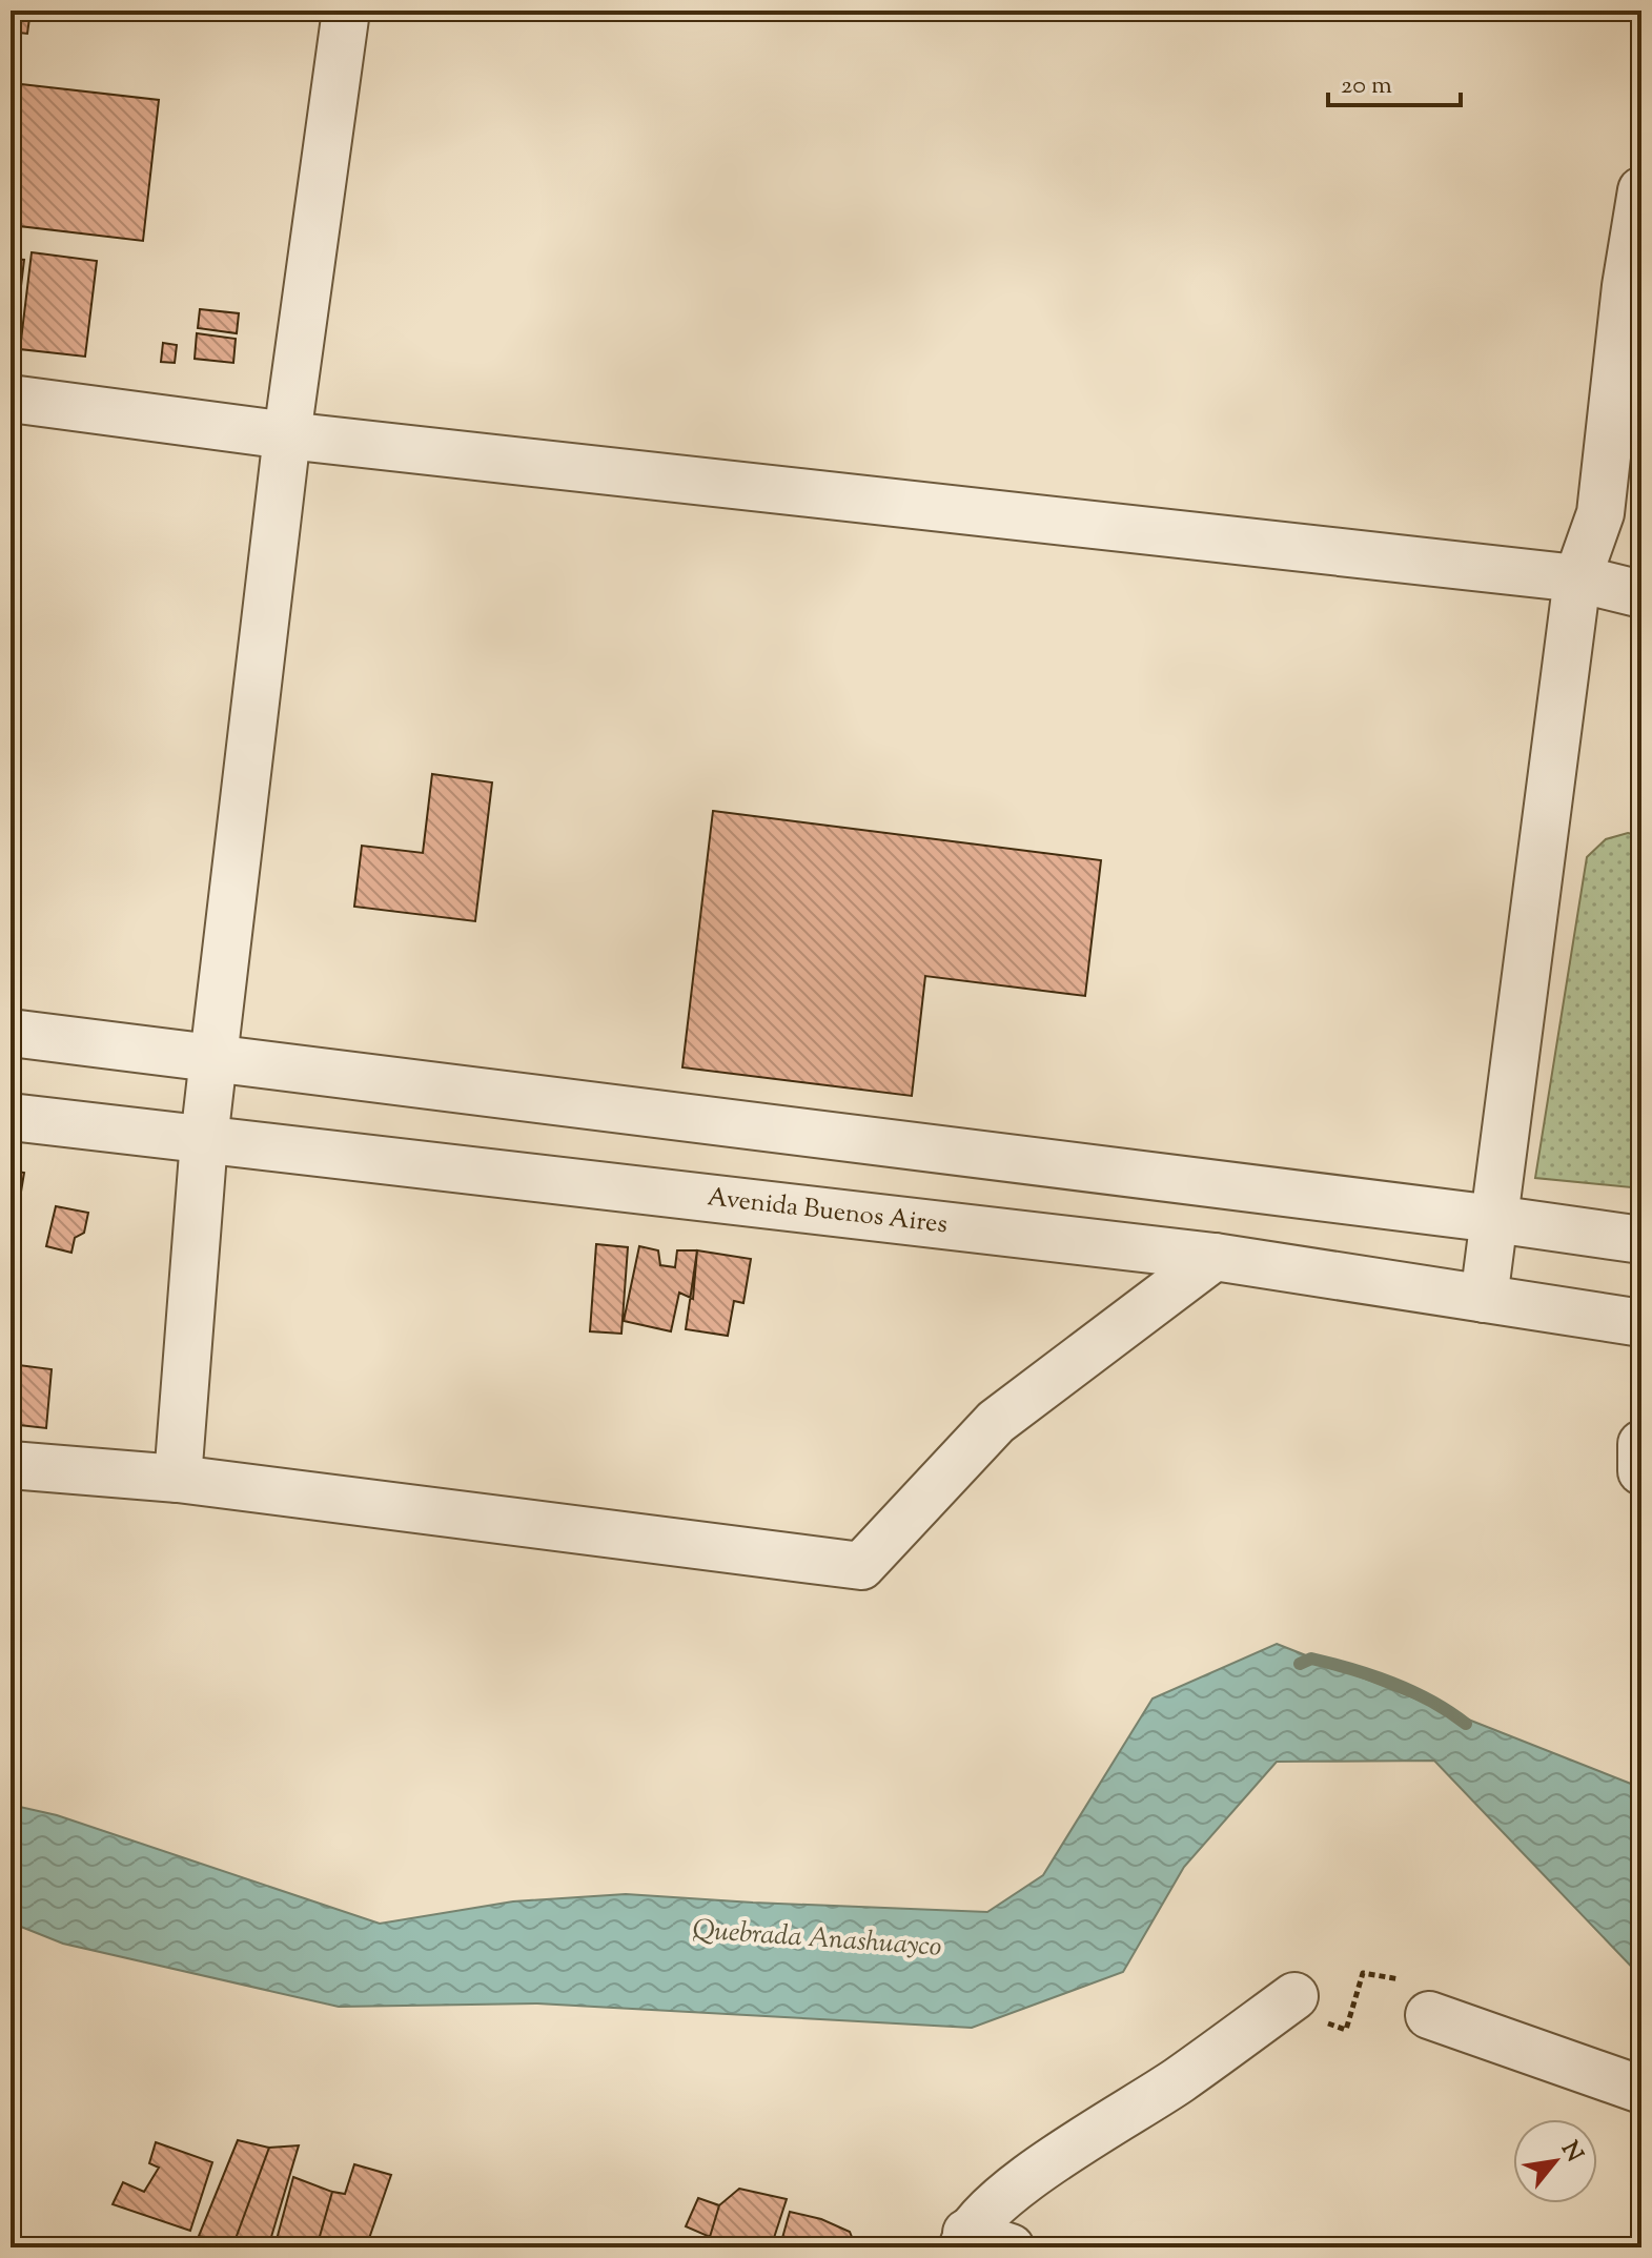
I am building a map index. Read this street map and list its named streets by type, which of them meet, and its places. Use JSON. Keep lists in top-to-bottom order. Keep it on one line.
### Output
{"streets":{"street":["Avenida Buenos Aires"]},"water":["Quebrada Anashuayco"],"scale_bar":"20 m","north":"top right"}
